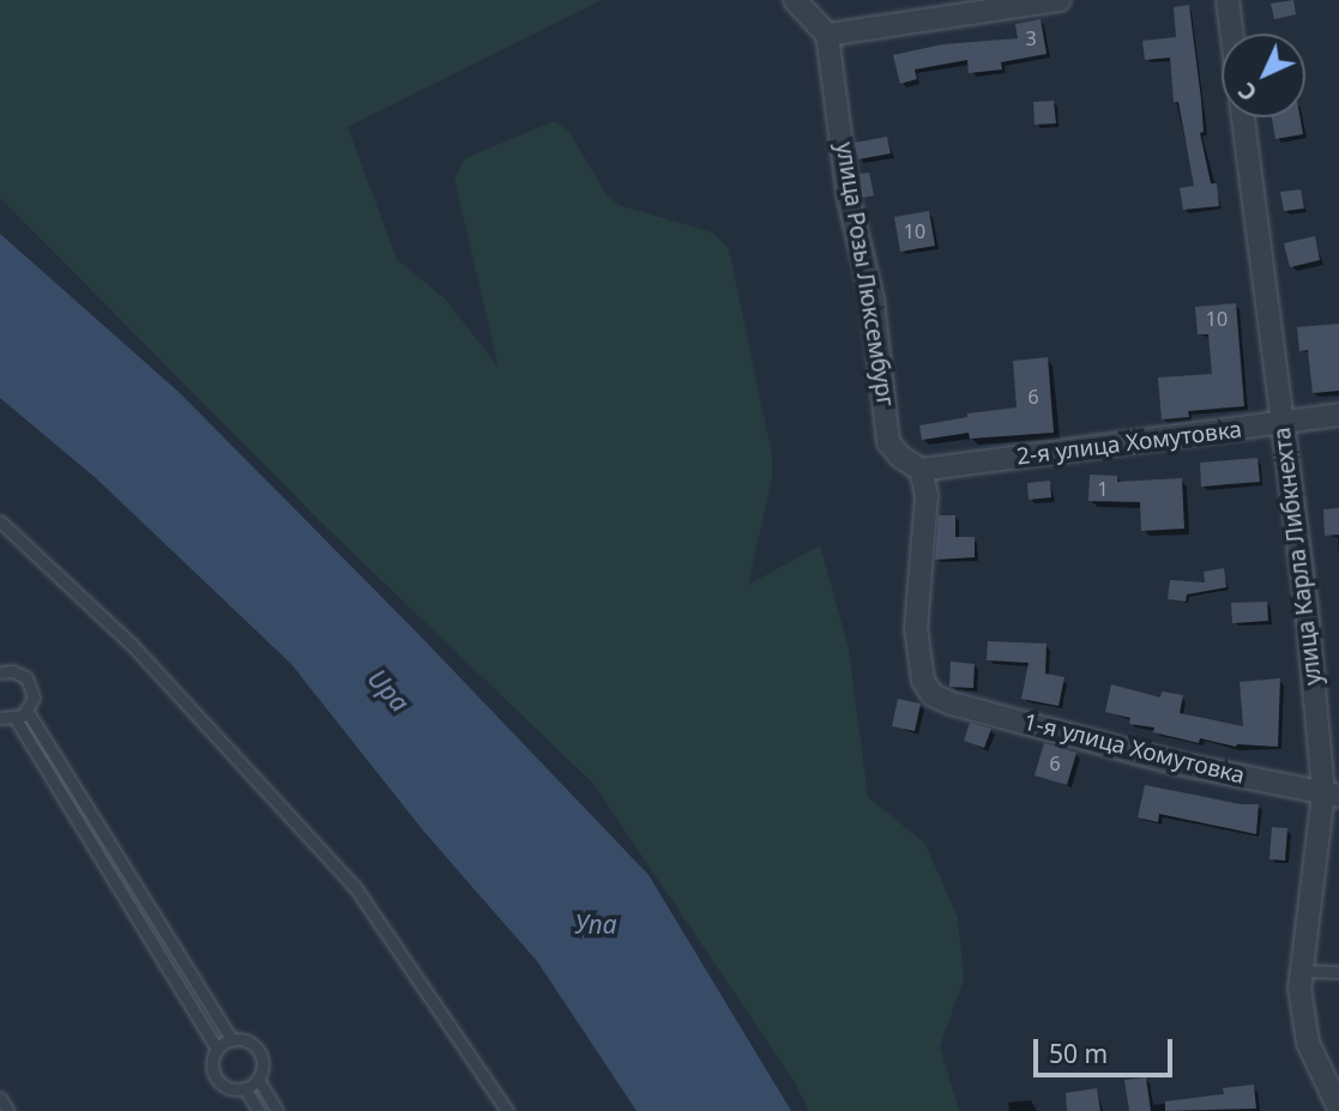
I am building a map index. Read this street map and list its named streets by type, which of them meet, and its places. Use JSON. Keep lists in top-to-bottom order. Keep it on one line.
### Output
{"streets":{"street":["улица Розы Люксембург","2-я улица Хомутовка","улица Карла Либкнехта","1-я улица Хомутовка"]},"crossings":[["улица Розы Люксембург","2-я улица Хомутовка"],["улица Розы Люксембург","1-я улица Хомутовка"],["2-я улица Хомутовка","улица Карла Либкнехта"],["2-я улица Хомутовка","1-я улица Хомутовка"],["улица Карла Либкнехта","1-я улица Хомутовка"]],"water":["Upa","Упа"],"house_numbers":["3","10","10","6","1","6"],"scale_bar":"50 m","north":"bottom left"}
